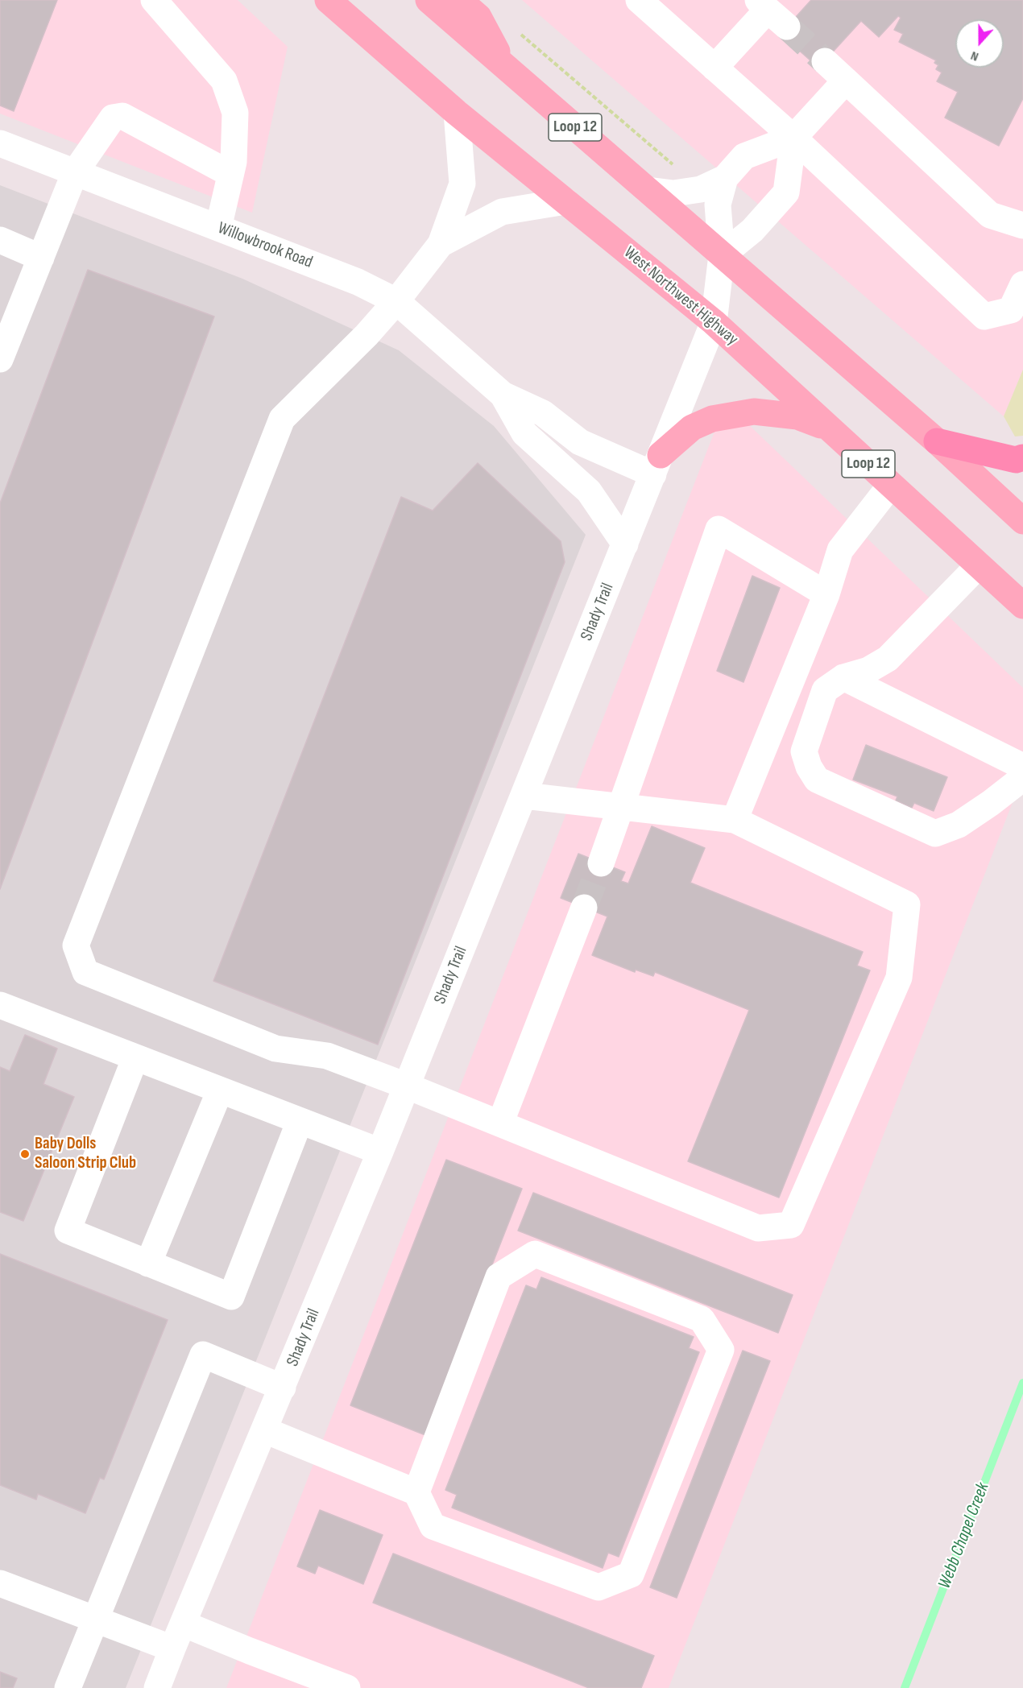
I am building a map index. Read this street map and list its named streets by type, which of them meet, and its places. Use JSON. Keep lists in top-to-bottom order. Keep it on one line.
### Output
{"streets":{"main road":["Loop 12","West Northwest Highway"],"street":["Willowbrook Road","Shady Trail"]},"crossings":[["Loop 12","Shady Trail"],["Willowbrook Road","Shady Trail"],["West Northwest Highway","Shady Trail"]],"water":["Webb Chapel Creek"],"places":["Baby Dolls Saloon Strip Club"],"north":"bottom"}
